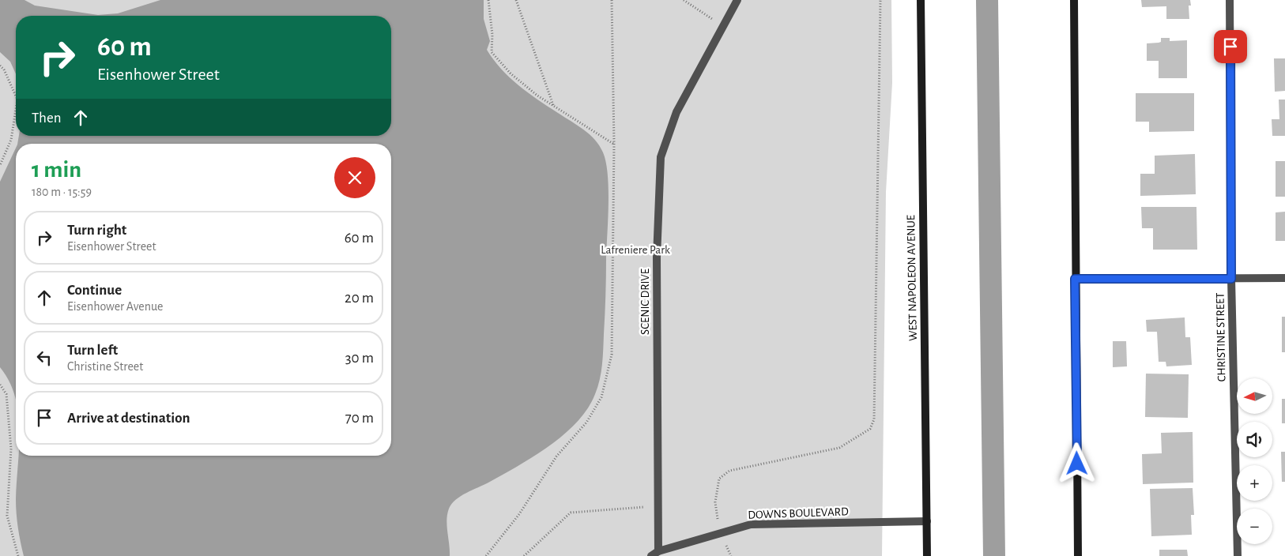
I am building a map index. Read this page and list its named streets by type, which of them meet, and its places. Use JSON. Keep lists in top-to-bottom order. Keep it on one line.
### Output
{"streets":{"main road":["WEST NAPOLEON AVENUE"],"street":["SCENIC DRIVE","CHRISTINE STREET","DOWNS BOULEVARD"]},"crossings":[["WEST NAPOLEON AVENUE","DOWNS BOULEVARD"],["SCENIC DRIVE","DOWNS BOULEVARD"]],"parks":["Lafreniere Park"],"north":"left","page":{"turn":["60 m","Eisenhower Street"],"then":"Then","heading":["1 min","180 m · 15:59"],"list":[{"name":"Turn right","note":"Eisenhower Street","value":"60 m"},{"name":"Continue","note":"Eisenhower Avenue","value":"20 m"},{"name":"Turn left","note":"Christine Street","value":"30 m"},{"name":"Arrive at destination","value":"70 m"}],"map_buttons":["+","−"]}}
